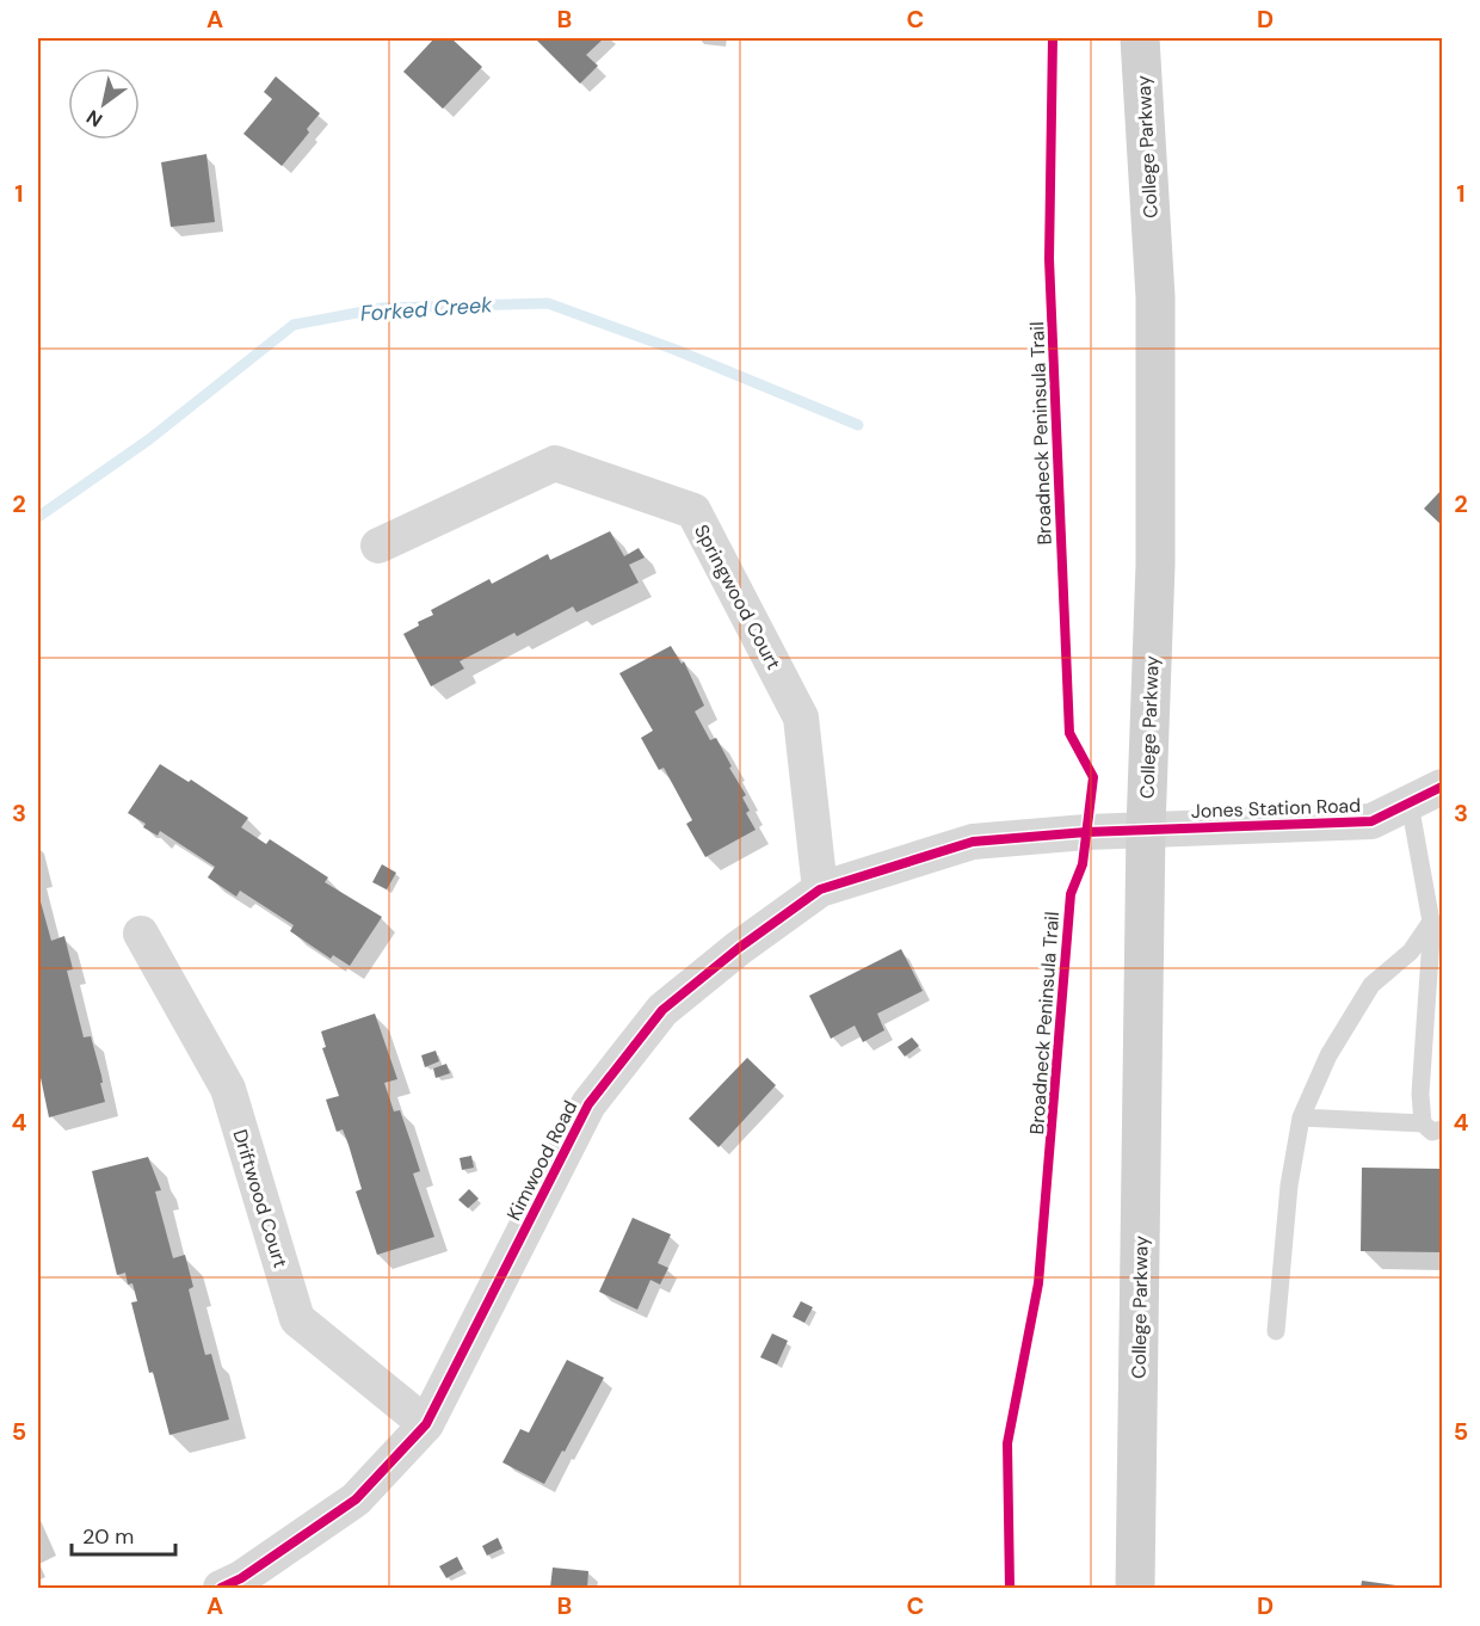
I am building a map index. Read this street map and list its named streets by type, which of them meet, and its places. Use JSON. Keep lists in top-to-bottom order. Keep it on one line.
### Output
{"streets":{"main road":["College Parkway"],"street":["Springwood Court","Jones Station Road","Kimwood Road","Driftwood Court"],"cycle path":["Broadneck Peninsula Trail"]},"crossings":[["College Parkway","Jones Station Road"],["College Parkway","Kimwood Road"],["Springwood Court","Kimwood Road"],["Jones Station Road","Kimwood Road"],["Kimwood Road","Driftwood Court"]],"water":["Forked Creek"],"scale_bar":"20 m","north":"bottom left","grid":{"columns":["A","B","C","D"],"rows":["1","2","3","4","5"]}}
